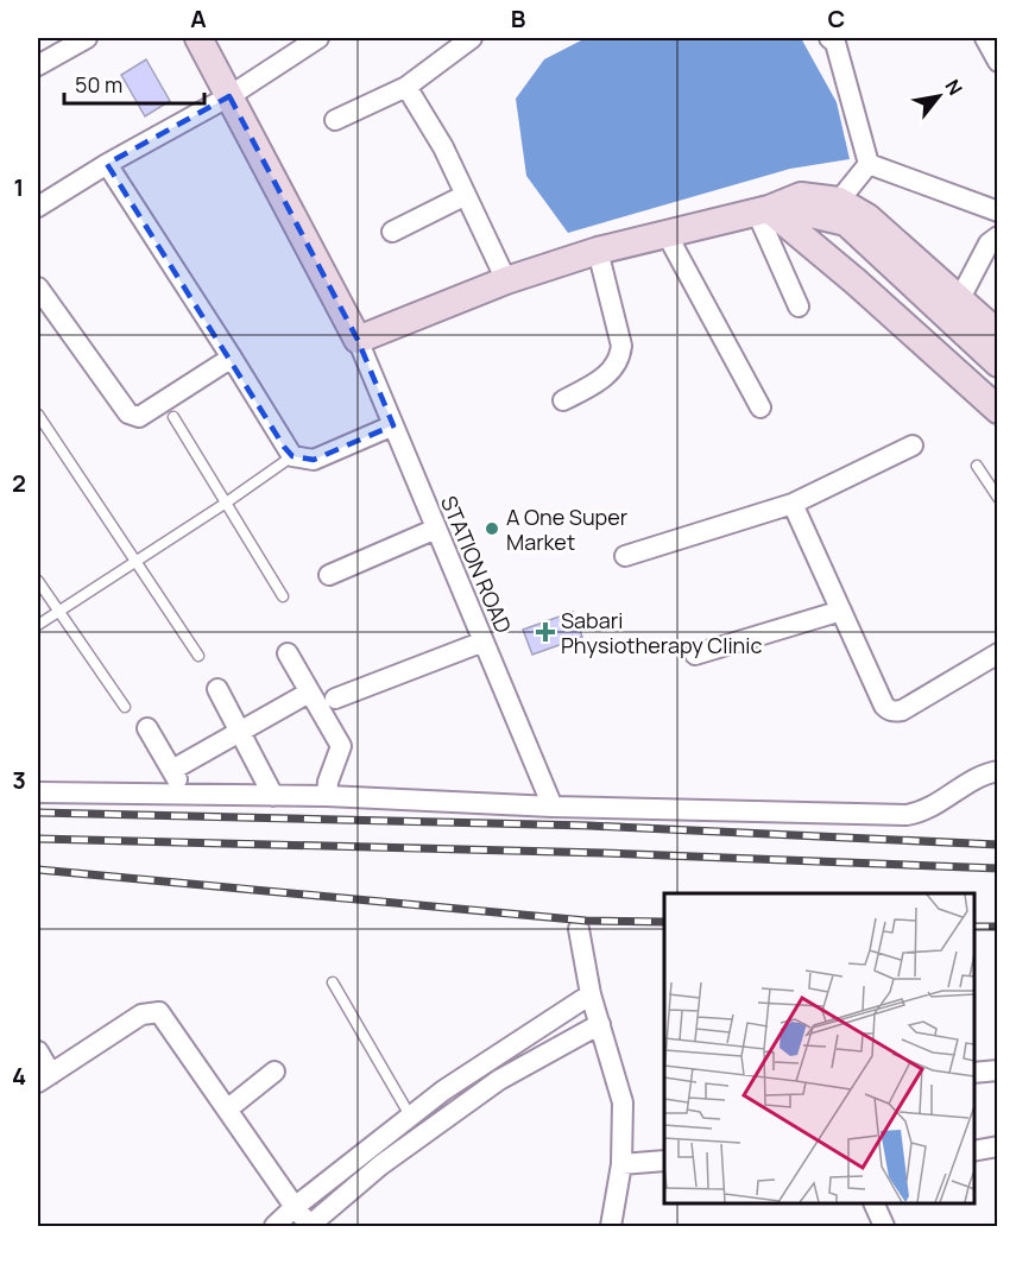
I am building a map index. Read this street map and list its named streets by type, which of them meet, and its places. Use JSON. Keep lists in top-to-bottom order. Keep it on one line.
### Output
{"streets":{"street":["STATION ROAD"]},"places":{"other":["A One Super Market"],"health":["Sabari Physiotherapy Clinic"]},"scale_bar":"50 m","north":"top right","grid":{"columns":["A","B","C"],"rows":["1","2","3","4"]}}
